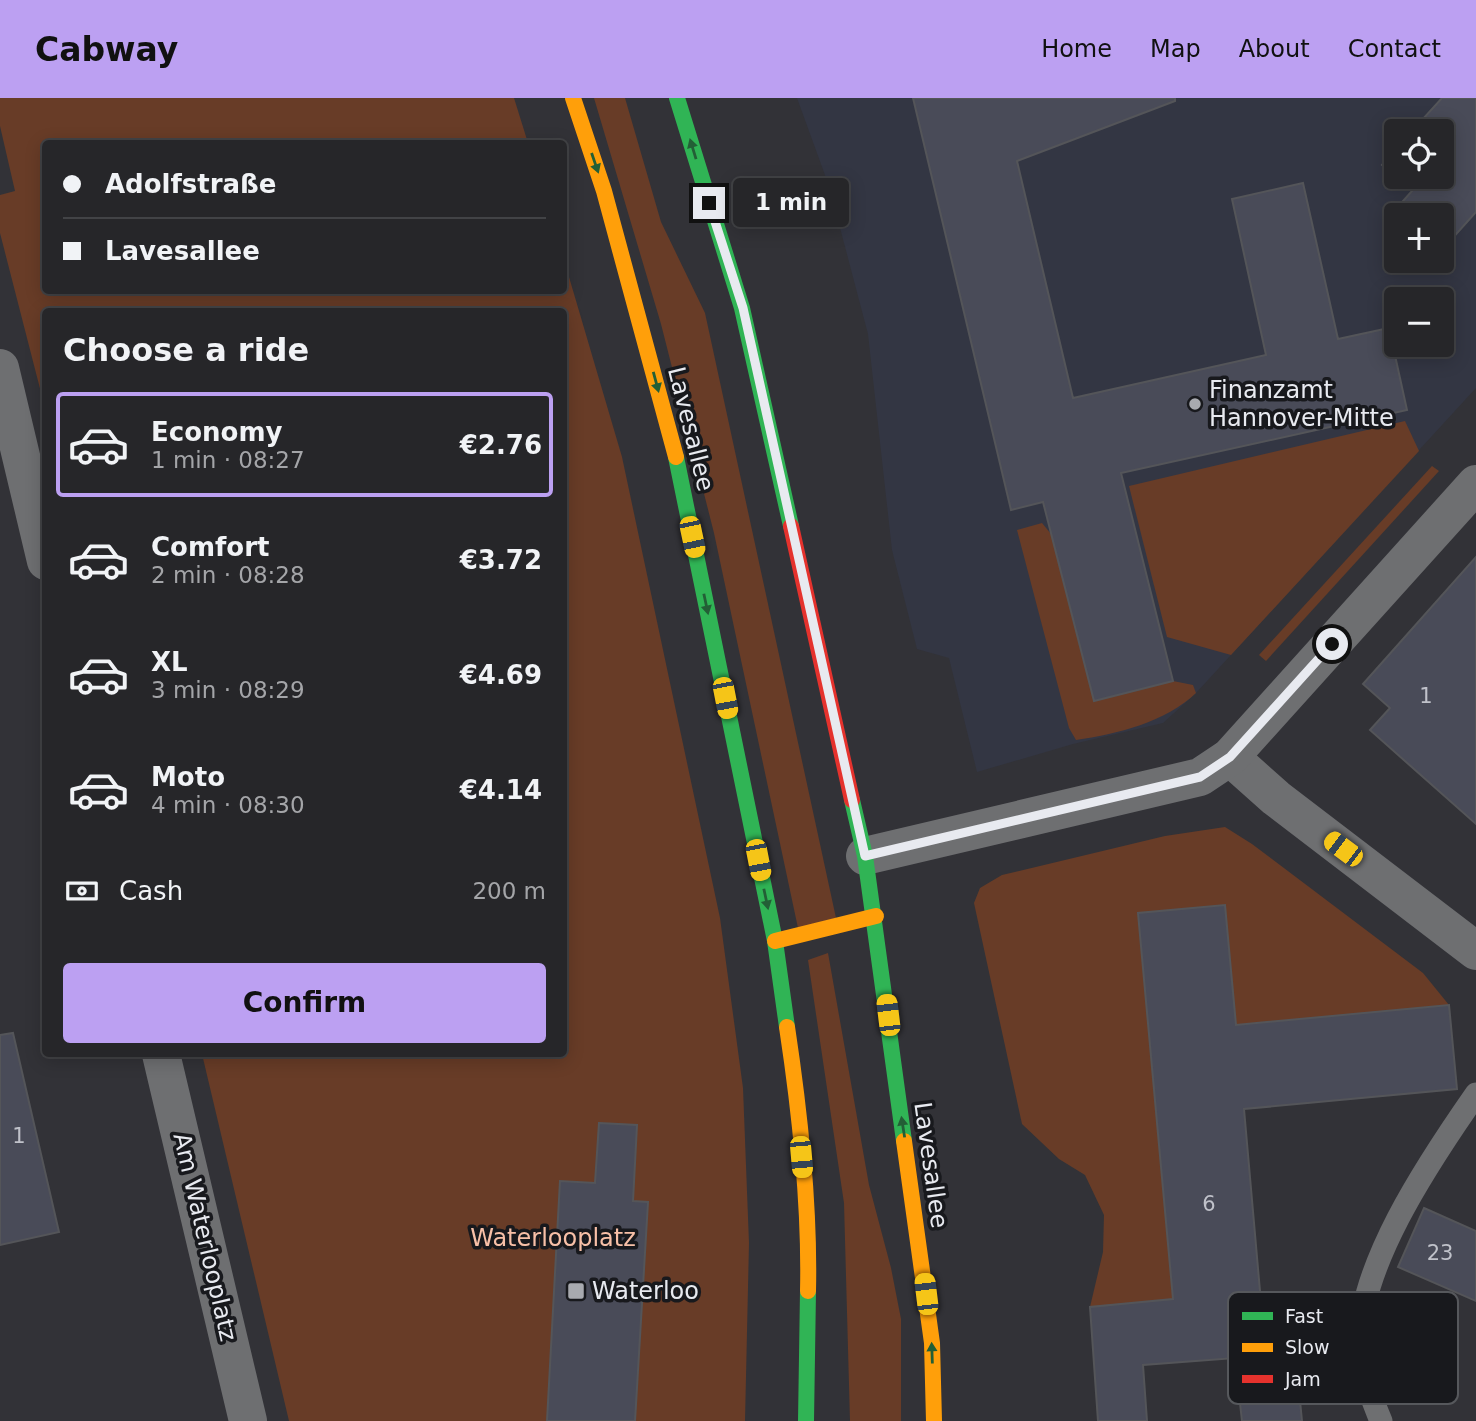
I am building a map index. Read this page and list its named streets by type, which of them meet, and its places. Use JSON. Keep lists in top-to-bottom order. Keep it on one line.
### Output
{"streets":{"main road":["Lavesallee"],"street":["Am Waterlooplatz"]},"parks":["Waterlooplatz"],"places":{"other":["Finanzamt Hannover-Mitte"],"transit":["Waterloo"]},"house_numbers":["1","1","6","23"],"legend":["Fast","Slow","Jam"],"page":{"header":"Cabway","nav":["Home","Map","About","Contact"],"map_buttons":["+","−"],"banner":["Adolfstraße","Lavesallee"],"bubble":"1 min","heading":"Choose a ride","list":[{"name":"Economy","note":"1 min · 08:27","value":"€2.76"},{"name":"Comfort","note":"2 min · 08:28","value":"€3.72"},{"name":"XL","note":"3 min · 08:29","value":"€4.69"},{"name":"Moto","note":"4 min · 08:30","value":"€4.14"}],"pay":["Cash","200 m"],"buttons":"Confirm"}}
